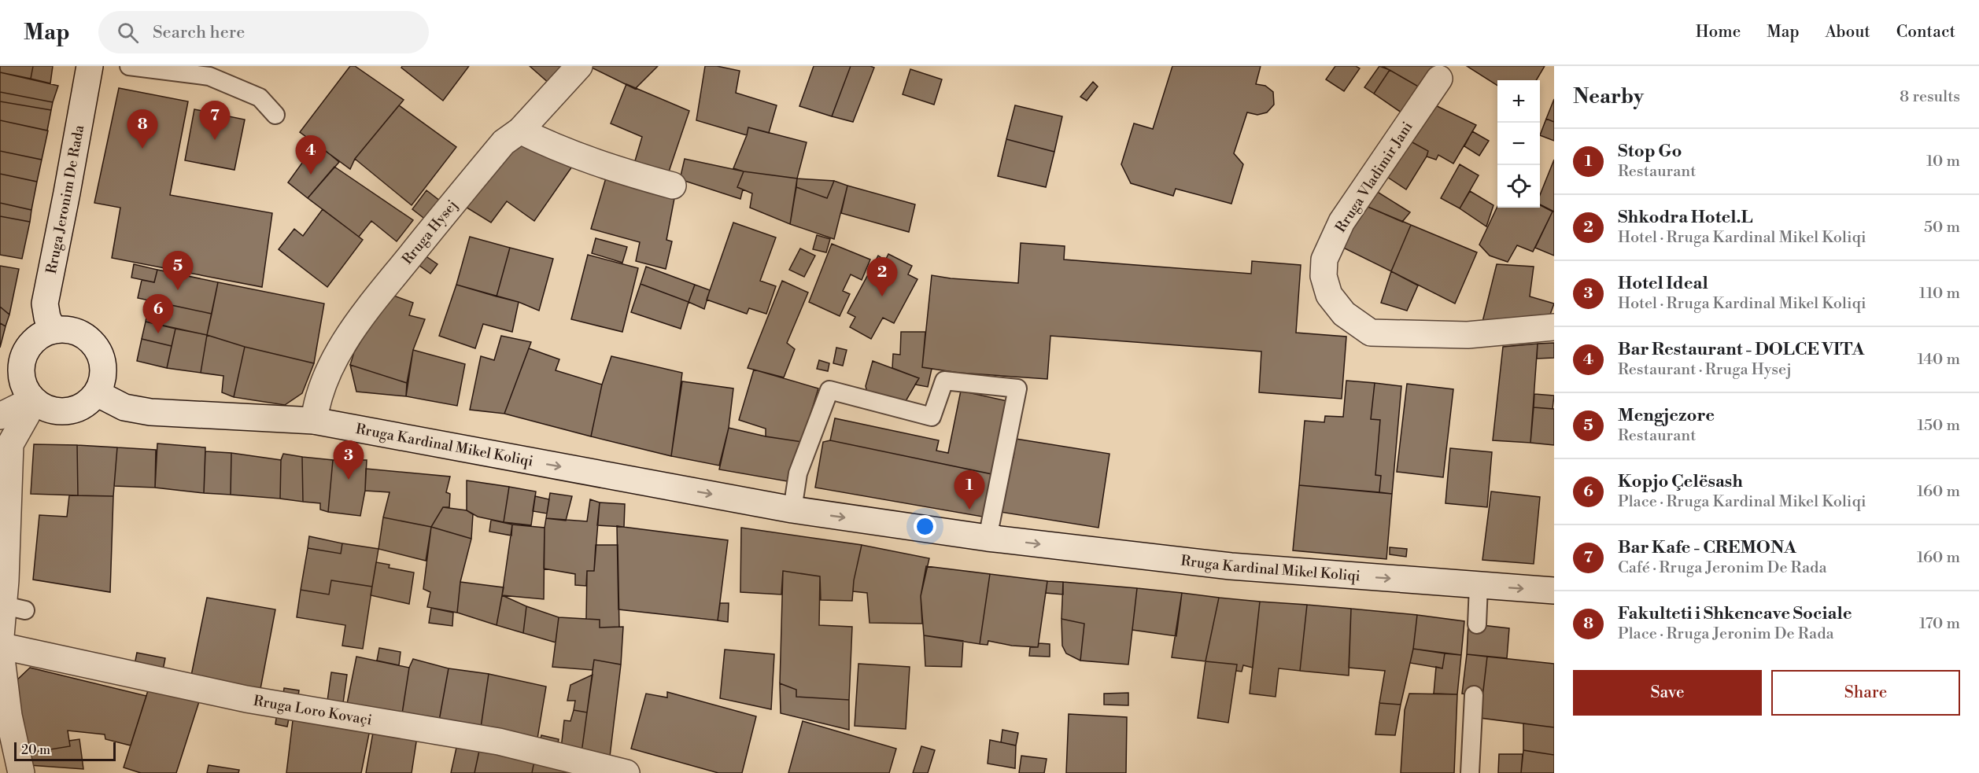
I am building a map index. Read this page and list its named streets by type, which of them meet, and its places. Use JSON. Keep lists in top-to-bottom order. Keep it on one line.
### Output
{"streets":{"street":["Rruga Vladimir Jani","Rruga Jeronim De Rada","Rruga Hysej","Rruga Kardinal Mikel Koliqi","Rruga Loro Kovaçi"]},"crossings":[["Rruga Jeronim De Rada","Rruga Kardinal Mikel Koliqi"],["Rruga Hysej","Rruga Kardinal Mikel Koliqi"]],"one_way":["Rruga Kardinal Mikel Koliqi"],"scale_bar":"20 m","page":{"header":"Map","search":"Search here","nav":["Home","Map","About","Contact"],"heading":["Nearby","8 results"],"map_buttons":["+","−"],"pins":["7","8","4","5","2","6","3","1"],"list":[{"mark":"1","name":"Stop Go","note":"Restaurant","value":"10 m"},{"mark":"2","name":"Shkodra Hotel.L","note":"Hotel · Rruga Kardinal Mikel Koliqi","value":"50 m"},{"mark":"3","name":"Hotel Ideal","note":"Hotel · Rruga Kardinal Mikel Koliqi","value":"110 m"},{"mark":"4","name":"Bar Restaurant - DOLCE VITA","note":"Restaurant · Rruga Hysej","value":"140 m"},{"mark":"5","name":"Mengjezore","note":"Restaurant","value":"150 m"},{"mark":"6","name":"Kopjo Çelësash","note":"Place · Rruga Kardinal Mikel Koliqi","value":"160 m"},{"mark":"7","name":"Bar Kafe - CREMONA","note":"Café · Rruga Jeronim De Rada","value":"160 m"},{"mark":"8","name":"Fakulteti i Shkencave Sociale","note":"Place · Rruga Jeronim De Rada","value":"170 m"}],"buttons":["Save","Share"],"scale":"20 m"}}
